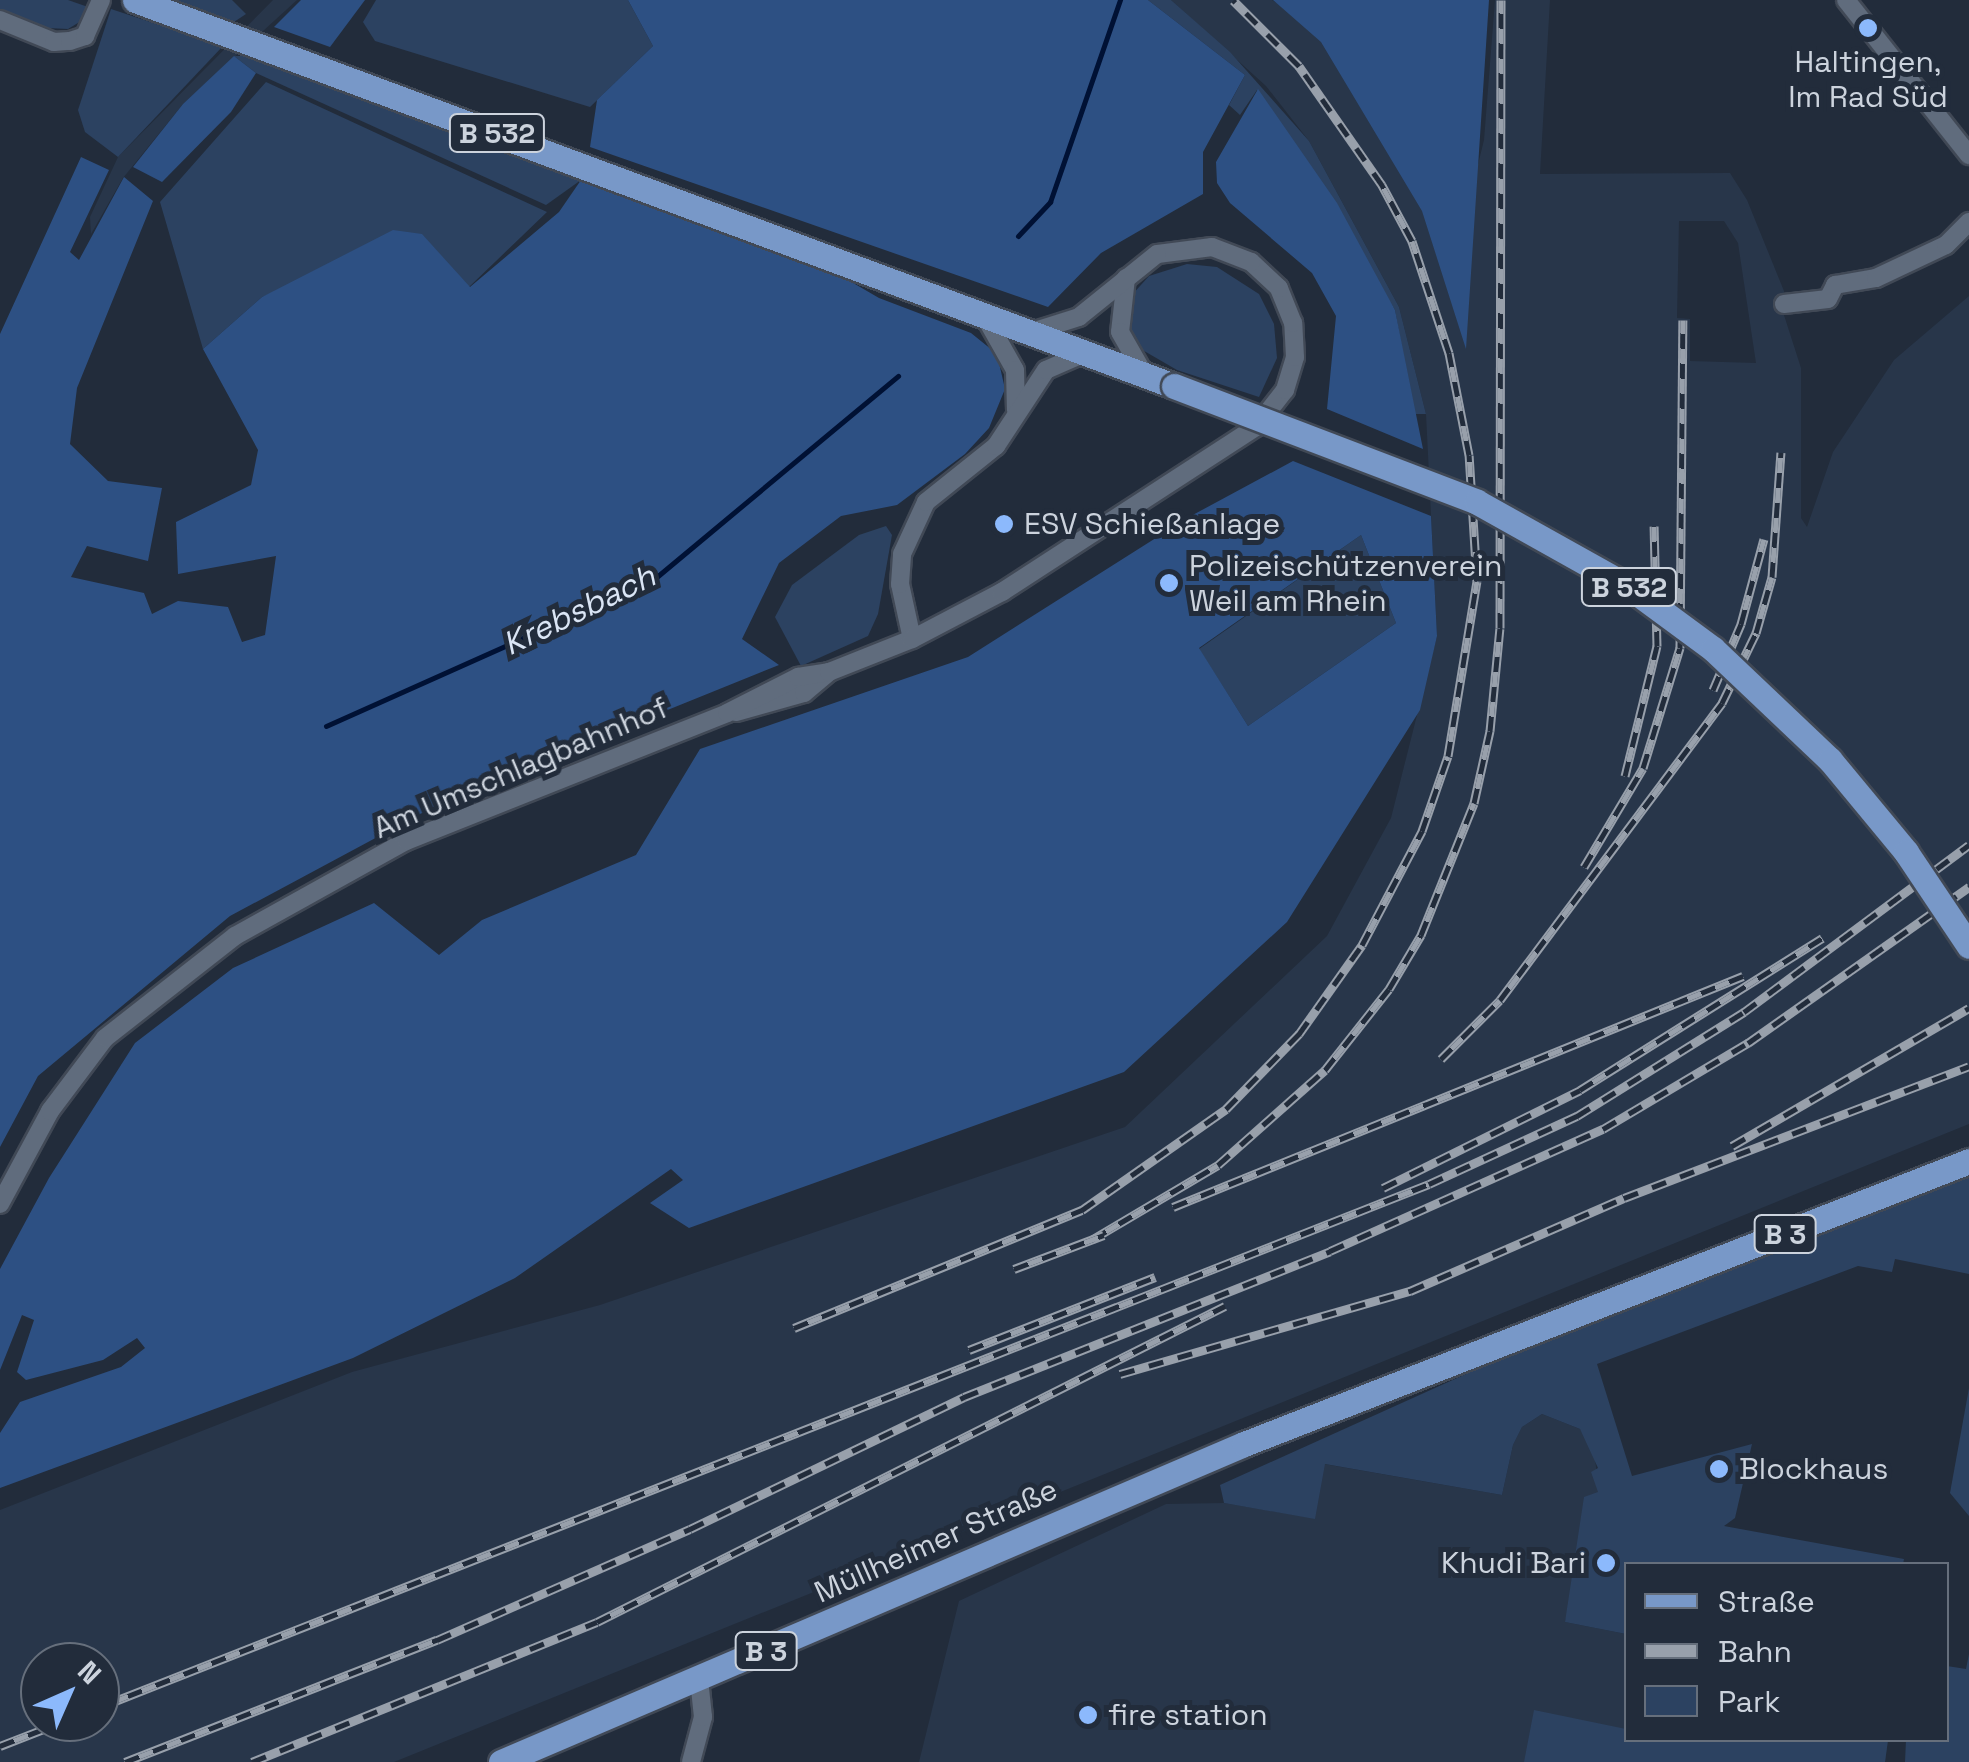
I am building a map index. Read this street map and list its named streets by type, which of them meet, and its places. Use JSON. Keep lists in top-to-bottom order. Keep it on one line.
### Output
{"streets":{"main road":["B 532","B 3","Müllheimer Straße"],"street":["Am Umschlagbahnhof"]},"crossings":[["B 532","Am Umschlagbahnhof"]],"water":["Krebsbach"],"places":["Haltingen, Im Rad Süd","ESV Schießanlage","Polizeischützenverein Weil am Rhein","Blockhaus","Khudi Bari","fire station"],"legend":["Straße","Bahn","Park"],"north":"top right"}
